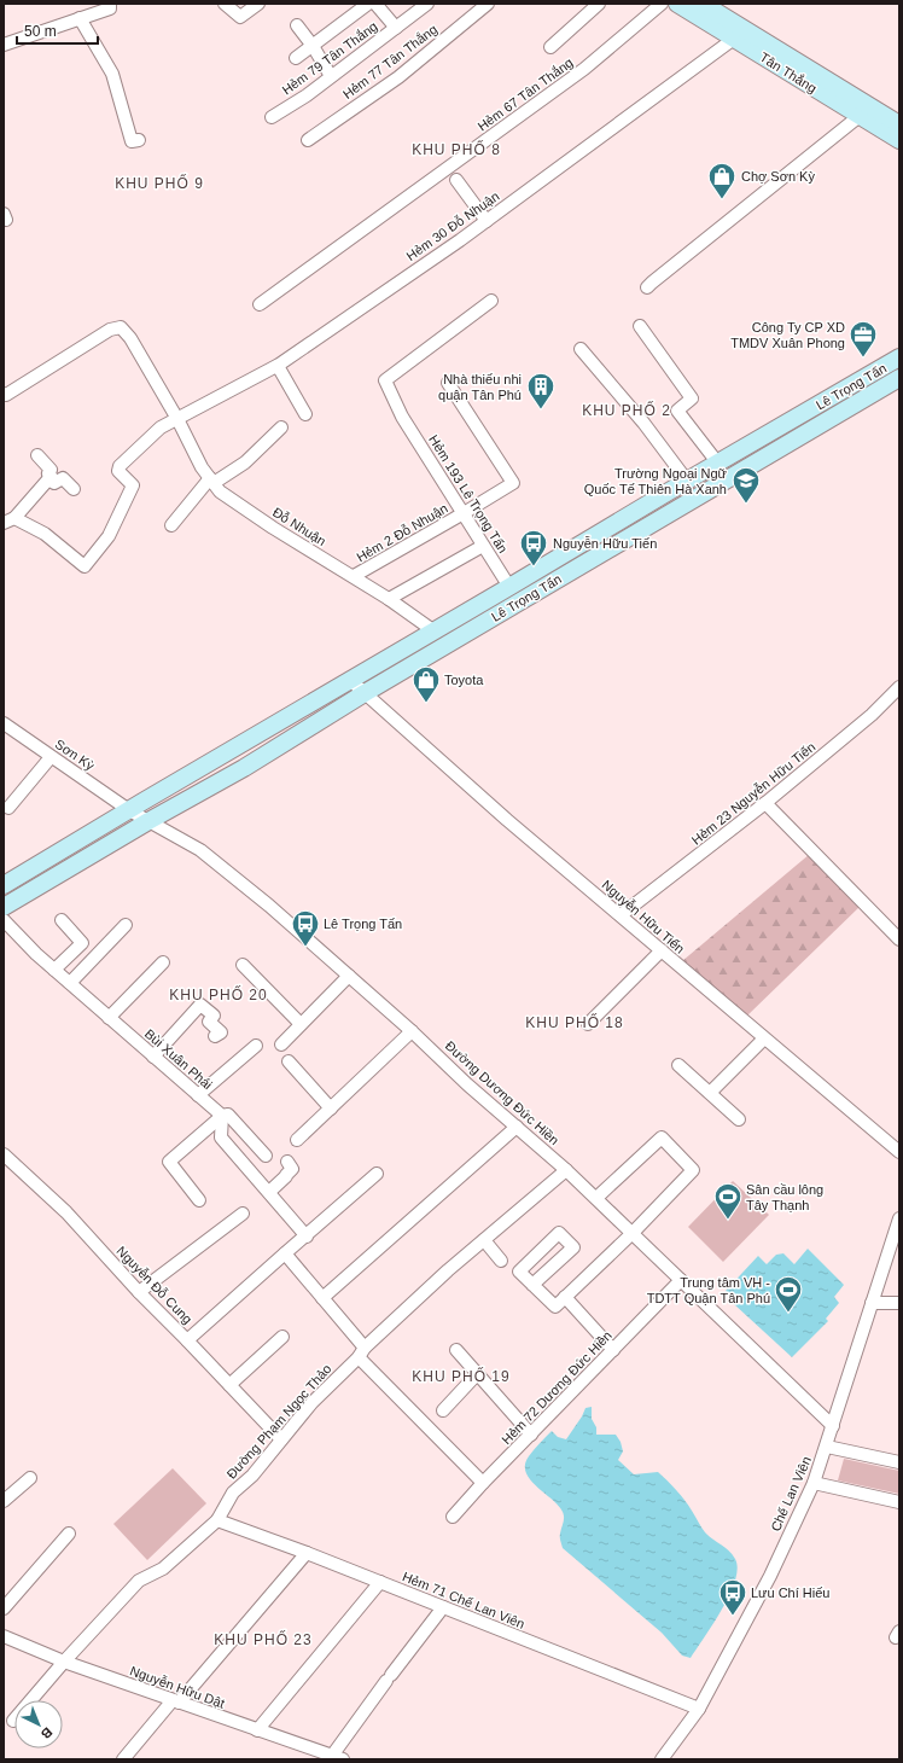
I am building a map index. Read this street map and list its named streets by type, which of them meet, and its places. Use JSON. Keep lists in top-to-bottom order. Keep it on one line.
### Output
{"streets":{"main road":["Tân Thắng","Lê Trọng Tấn"],"street":["Hẻm 79 Tân Thắng","Hẻm 77 Tân Thắng","Hẻm 67 Tân Thắng","Hẻm 30 Đỗ Nhuận","Hẻm 193 Lê Trọng Tấn","Đỗ Nhuận","Hẻm 2 Đỗ Nhuận","Sơn Kỳ","Hẻm 23 Nguyễn Hữu Tiến","Nguyễn Hữu Tiến","Bùi Xuân Phái","Đường Dương Đức Hiền","Nguyễn Đỗ Cung","Hẻm 72 Dương Đức Hiền","Đường Phạm Ngọc Thảo","Chế Lan Viên","Hẻm 71 Chế Lan Viên","Nguyễn Hữu Dật"]},"crossings":[["Tân Thắng","Hẻm 30 Đỗ Nhuận"],["Hẻm 30 Đỗ Nhuận","Đỗ Nhuận"],["Lê Trọng Tấn","Hẻm 193 Lê Trọng Tấn"],["Lê Trọng Tấn","Đỗ Nhuận"],["Lê Trọng Tấn","Sơn Kỳ"],["Lê Trọng Tấn","Nguyễn Hữu Tiến"],["Lê Trọng Tấn","Đường Dương Đức Hiền"],["Hẻm 193 Lê Trọng Tấn","Hẻm 2 Đỗ Nhuận"],["Đỗ Nhuận","Hẻm 2 Đỗ Nhuận"],["Sơn Kỳ","Đường Dương Đức Hiền"],["Hẻm 23 Nguyễn Hữu Tiến","Nguyễn Hữu Tiến"],["Đường Dương Đức Hiền","Hẻm 72 Dương Đức Hiền"],["Đường Dương Đức Hiền","Đường Phạm Ngọc Thảo"],["Đường Dương Đức Hiền","Chế Lan Viên"],["Nguyễn Đỗ Cung","Đường Phạm Ngọc Thảo"],["Đường Phạm Ngọc Thảo","Hẻm 71 Chế Lan Viên"],["Đường Phạm Ngọc Thảo","Nguyễn Hữu Dật"],["Chế Lan Viên","Hẻm 71 Chế Lan Viên"]],"districts":["KHU PHỐ 8","KHU PHỐ 9","KHU PHỐ 2","KHU PHỐ 20","KHU PHỐ 18","KHU PHỐ 19","KHU PHỐ 23"],"places":{"shop":["Chợ Sơn Kỳ","Toyota"],"office":["Công Ty CP XD TMDV Xuân Phong"],"building":["Nhà thiếu nhi quận Tân Phú"],"school or university":["Trường Ngoại Ngữ Quốc Tế Thiên Hà Xanh"],"bus stop":["Nguyễn Hữu Tiến","Lê Trọng Tấn","Lưu Chí Hiếu"],"sports":["Sân cầu lông Tây Thạnh","Trung tâm VH - TDTT Quận Tân Phú"]},"scale_bar":"50 m","north":"bottom right"}
